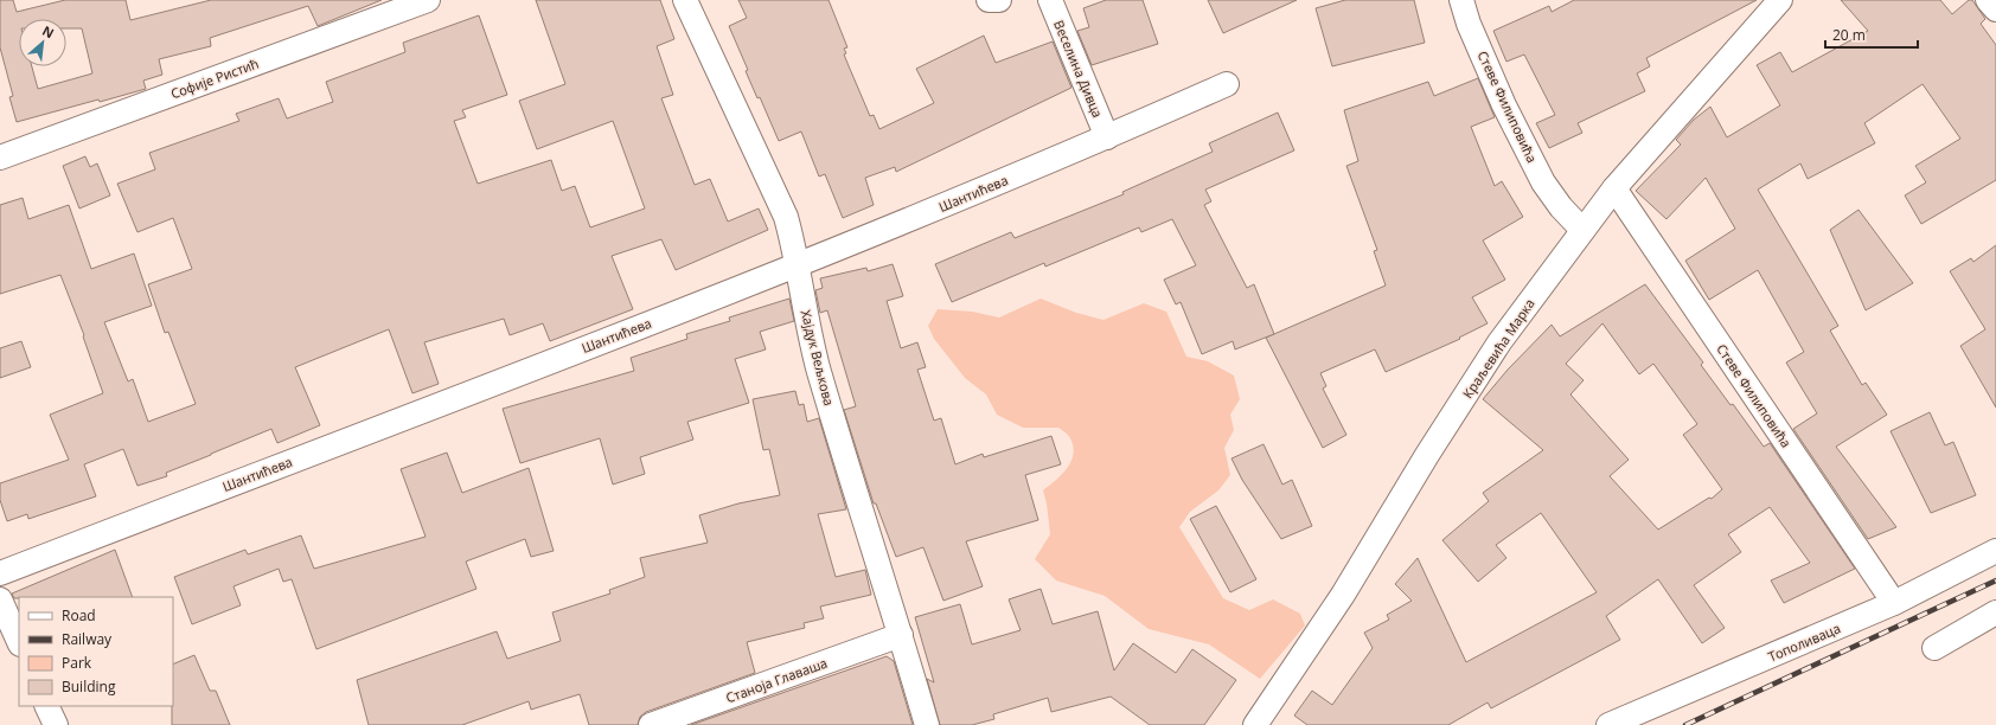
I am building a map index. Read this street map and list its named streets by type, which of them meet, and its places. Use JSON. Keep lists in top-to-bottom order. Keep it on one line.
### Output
{"streets":{"street":["Веселина Дивца","Софије Ристић","Стеве Филиповића","Шантићева","Краљевића Марка","Хајдук Вељкова","Тополиваца","Станоја Главаша"]},"crossings":[["Веселина Дивца","Шантићева"],["Стеве Филиповића","Краљевића Марка"],["Стеве Филиповића","Тополиваца"],["Шантићева","Хајдук Вељкова"],["Хајдук Вељкова","Станоја Главаша"]],"legend":["Road","Railway","Park","Building"],"scale_bar":"20 m","north":"top right"}
